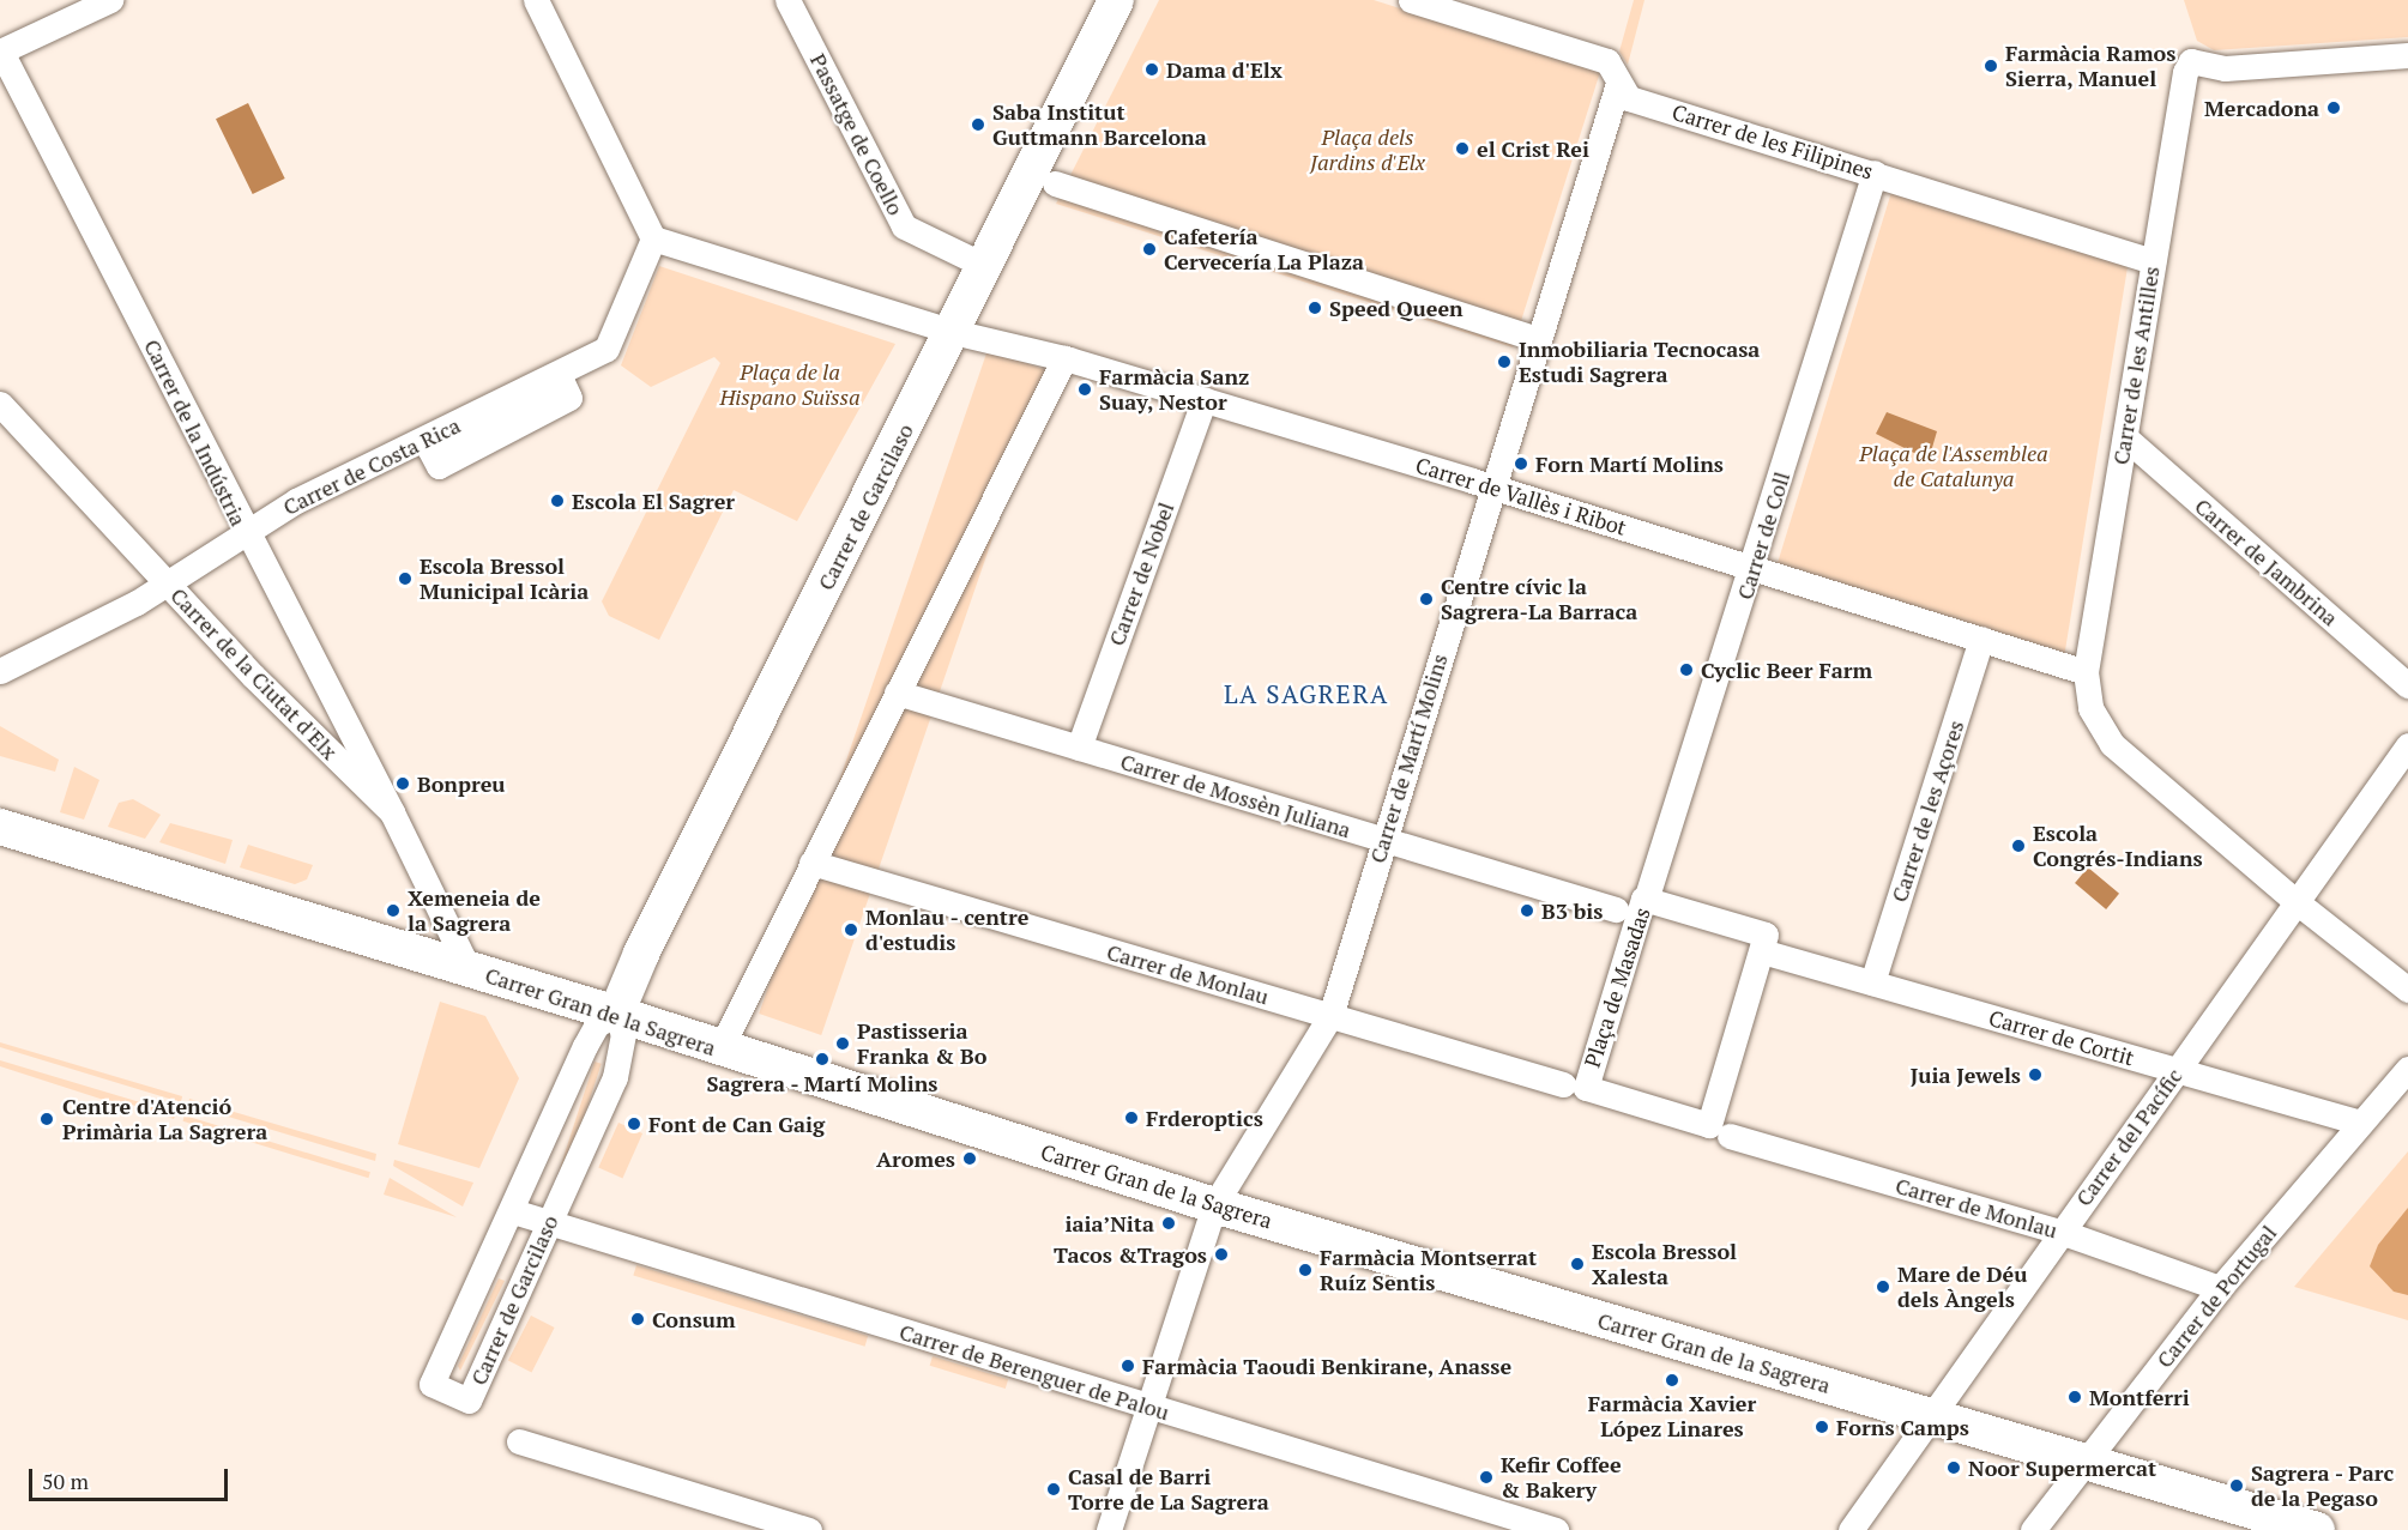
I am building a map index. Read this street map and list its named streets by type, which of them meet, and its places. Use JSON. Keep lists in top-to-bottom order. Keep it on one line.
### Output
{"streets":{"street":["Passatge de Coello","Carrer de les Filipines","Carrer de les Antilles","Carrer de la Indústria","Carrer de Costa Rica","Carrer de Vallès i Ribot","Carrer de Garcilaso","Carrer de Coll","Carrer de Jambrina","Carrer de Nobel","Carrer de la Ciutat d'Elx","Carrer de Martí Molins","Carrer de Mossèn Juliana","Carrer de les Açores","Carrer de Monlau","Plaça de Masadas","Carrer Gran de la Sagrera","Carrer de Cortit","Carrer del Pacífic","Carrer de Portugal","Carrer de Berenguer de Palou"]},"crossings":[["Passatge de Coello","Carrer de Garcilaso"],["Carrer de les Filipines","Carrer de les Antilles"],["Carrer de les Filipines","Carrer de Coll"],["Carrer de les Filipines","Carrer de Martí Molins"],["Carrer de les Antilles","Carrer de Vallès i Ribot"],["Carrer de les Antilles","Carrer de Jambrina"],["Carrer de les Antilles","Carrer del Pacífic"],["Carrer de la Indústria","Carrer de Costa Rica"],["Carrer de la Indústria","Carrer de la Ciutat d'Elx"],["Carrer de Costa Rica","Carrer de Vallès i Ribot"],["Carrer de Costa Rica","Carrer de la Ciutat d'Elx"],["Carrer de Vallès i Ribot","Carrer de Garcilaso"],["Carrer de Vallès i Ribot","Carrer de Coll"],["Carrer de Vallès i Ribot","Carrer de Nobel"],["Carrer de Vallès i Ribot","Carrer de Martí Molins"],["Carrer de Vallès i Ribot","Carrer de les Açores"],["Carrer de Garcilaso","Carrer Gran de la Sagrera"],["Carrer de Garcilaso","Carrer de Berenguer de Palou"],["Carrer de Nobel","Carrer de Mossèn Juliana"],["Carrer de la Ciutat d'Elx","Carrer Gran de la Sagrera"],["Carrer de Martí Molins","Carrer de Mossèn Juliana"],["Carrer de Martí Molins","Carrer de Monlau"],["Carrer de Martí Molins","Carrer Gran de la Sagrera"],["Carrer de Martí Molins","Carrer de Berenguer de Palou"],["Carrer de les Açores","Carrer de Cortit"],["Carrer de Monlau","Carrer del Pacífic"],["Carrer de Monlau","Carrer de Portugal"],["Plaça de Masadas","Carrer de Cortit"],["Carrer Gran de la Sagrera","Carrer del Pacífic"],["Carrer Gran de la Sagrera","Carrer de Portugal"],["Carrer de Cortit","Carrer del Pacífic"],["Carrer de Cortit","Carrer de Portugal"]],"districts":["LA SAGRERA"],"parks":["Plaça dels Jardins d'Elx","Plaça de la Hispano Suïssa","Plaça de l'Assemblea de Catalunya"],"places":["Farmàcia Ramos Sierra, Manuel","Dama d'Elx","Mercadona","Saba Institut Guttmann Barcelona","el Crist Rei","Cafetería Cervecería La Plaza","Speed Queen","Inmobiliaria Tecnocasa Estudi Sagrera","Farmàcia Sanz Suay, Nestor","Forn Martí Molins","Escola El Sagrer","Escola Bressol Municipal Icària","Centre cívic la Sagrera-La Barraca","Cyclic Beer Farm","Bonpreu","Escola Congrés-Indians","Xemeneia de la Sagrera","B3 bis","Monlau - centre d'estudis","Pastisseria Franka & Bo","Sagrera - Martí Molins","Juia Jewels","Frderoptics","Centre d'Atenció Primària La Sagrera","Font de Can Gaig","Aromes","iaia’Nita","Tacos &Tragos","Escola Bressol Xalesta","Farmàcia Montserrat Ruíz Sentis","Mare de Déu dels Àngels","Consum","Farmàcia Taoudi Benkirane, Anasse","Farmàcia Xavier López Linares","Montferri","Forns Camps","Noor Supermercat","Kefir Coffee & Bakery","Sagrera - Parc de la Pegaso","Casal de Barri Torre de La Sagrera"],"scale_bar":"50 m"}
